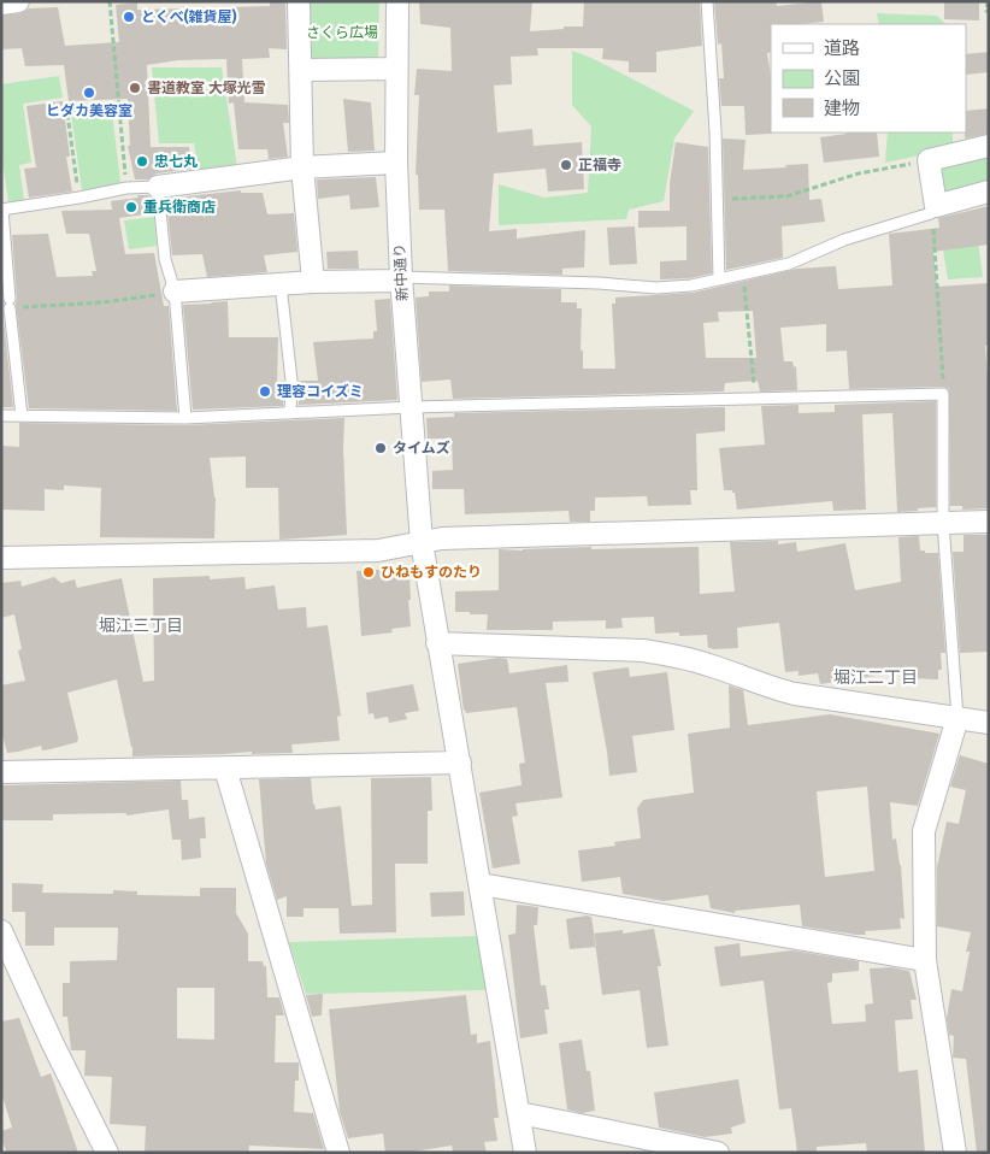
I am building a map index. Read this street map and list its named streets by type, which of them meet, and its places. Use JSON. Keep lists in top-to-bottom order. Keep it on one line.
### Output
{"streets":{"street":["新中通り"]},"districts":["堀江三丁目","堀江二丁目"],"parks":["さくら広場"],"places":["とくべ(雑貨屋)","書道教室 大塚光雪","ヒダカ美容室","忠七丸","正福寺","重兵衛商店","理容コイズミ","タイムズ","ひねもすのたり"],"legend":["道路","公園","建物"]}
